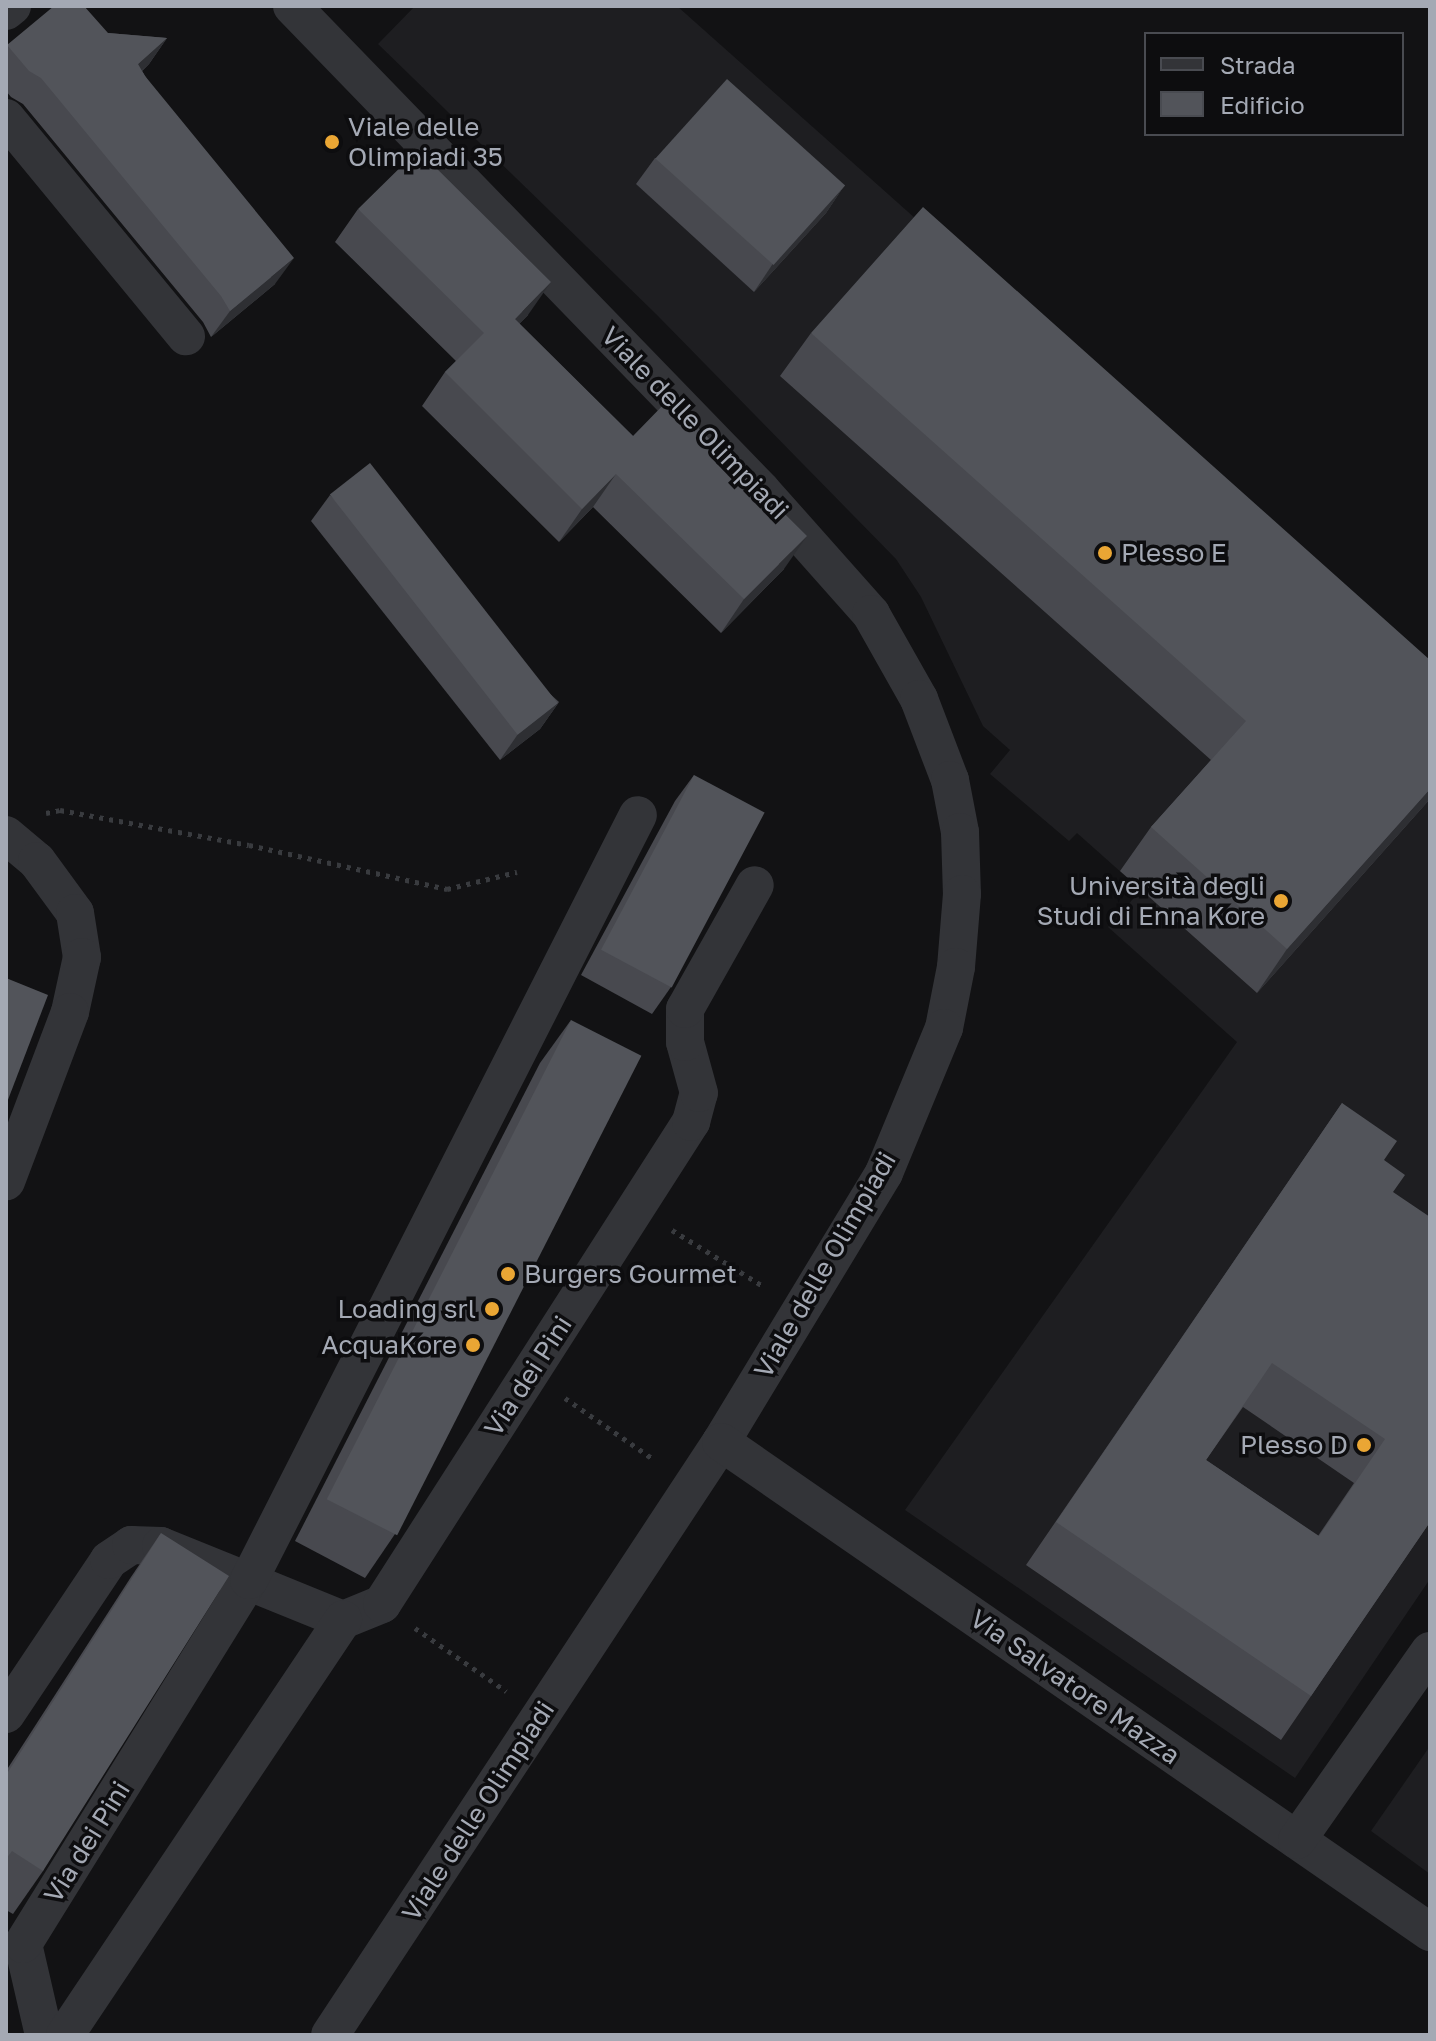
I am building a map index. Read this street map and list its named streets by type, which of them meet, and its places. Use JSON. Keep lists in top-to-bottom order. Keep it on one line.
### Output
{"streets":{"street":["Viale delle Olimpiadi","Via dei Pini","Via Salvatore Mazza"]},"crossings":[["Viale delle Olimpiadi","Via Salvatore Mazza"]],"places":["Viale delle Olimpiadi 35","Plesso E","Università degli Studi di Enna Kore","Burgers Gourmet","Loading srl","AcquaKore","Plesso D"],"legend":["Strada","Edificio"]}
